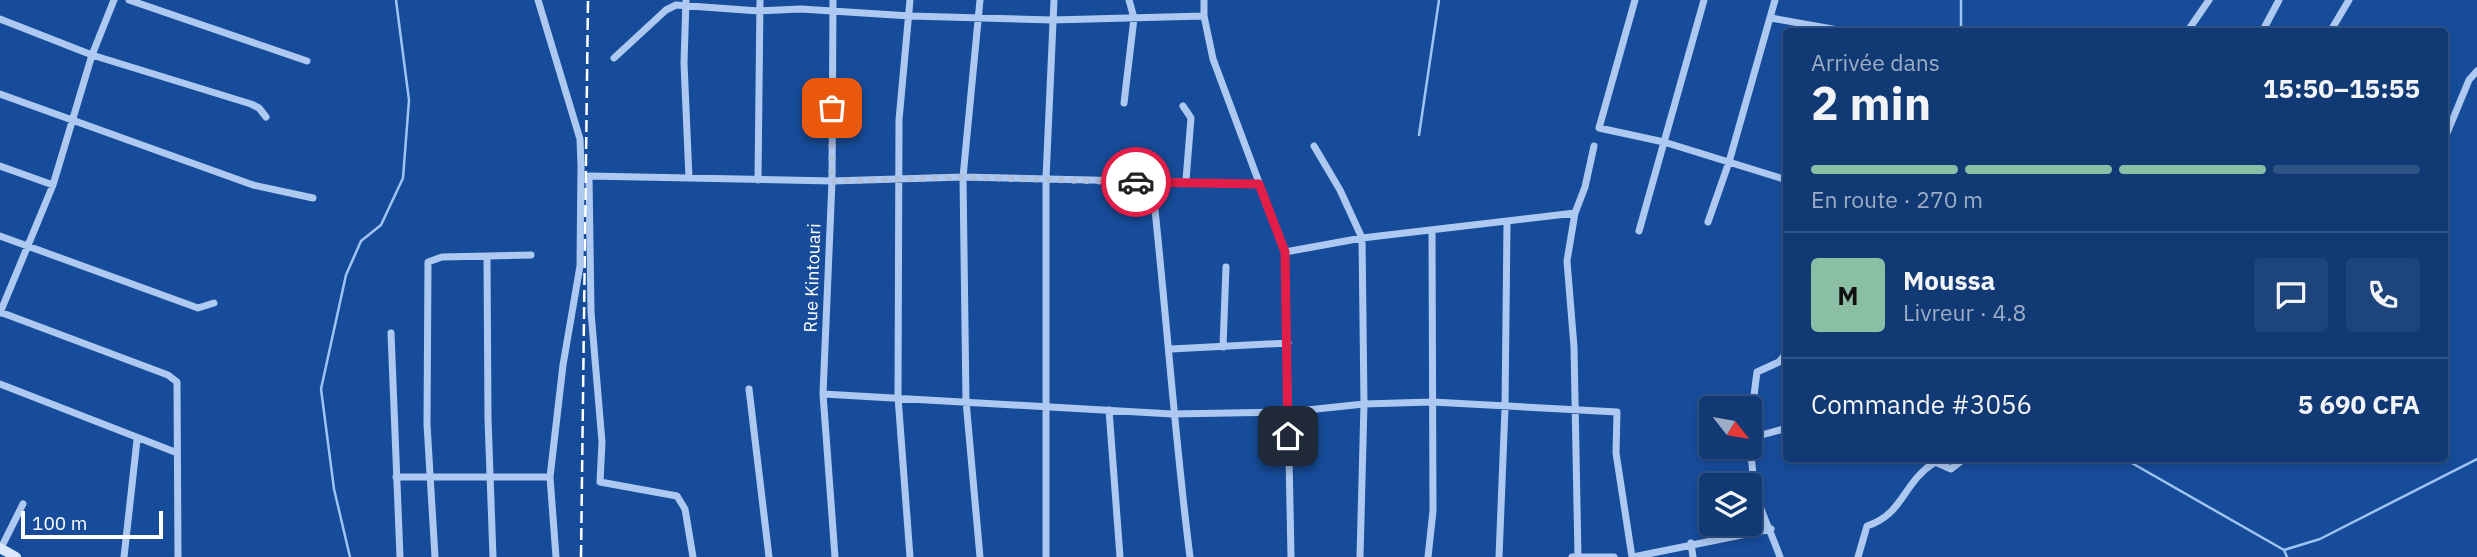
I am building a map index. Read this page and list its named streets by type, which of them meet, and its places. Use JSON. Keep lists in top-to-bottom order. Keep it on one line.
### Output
{"streets":{"street":["Rue Kintouari"]},"scale_bar":"100 m","north":"bottom right","page":{"heading":["2 min","Arrivée dans","15:50–15:55"],"panel":["Moussa","Livreur · 4.8","Commande #3056","5 690 CFA"],"bar":"En route · 270 m","round":"M","scale":"100 m"}}
